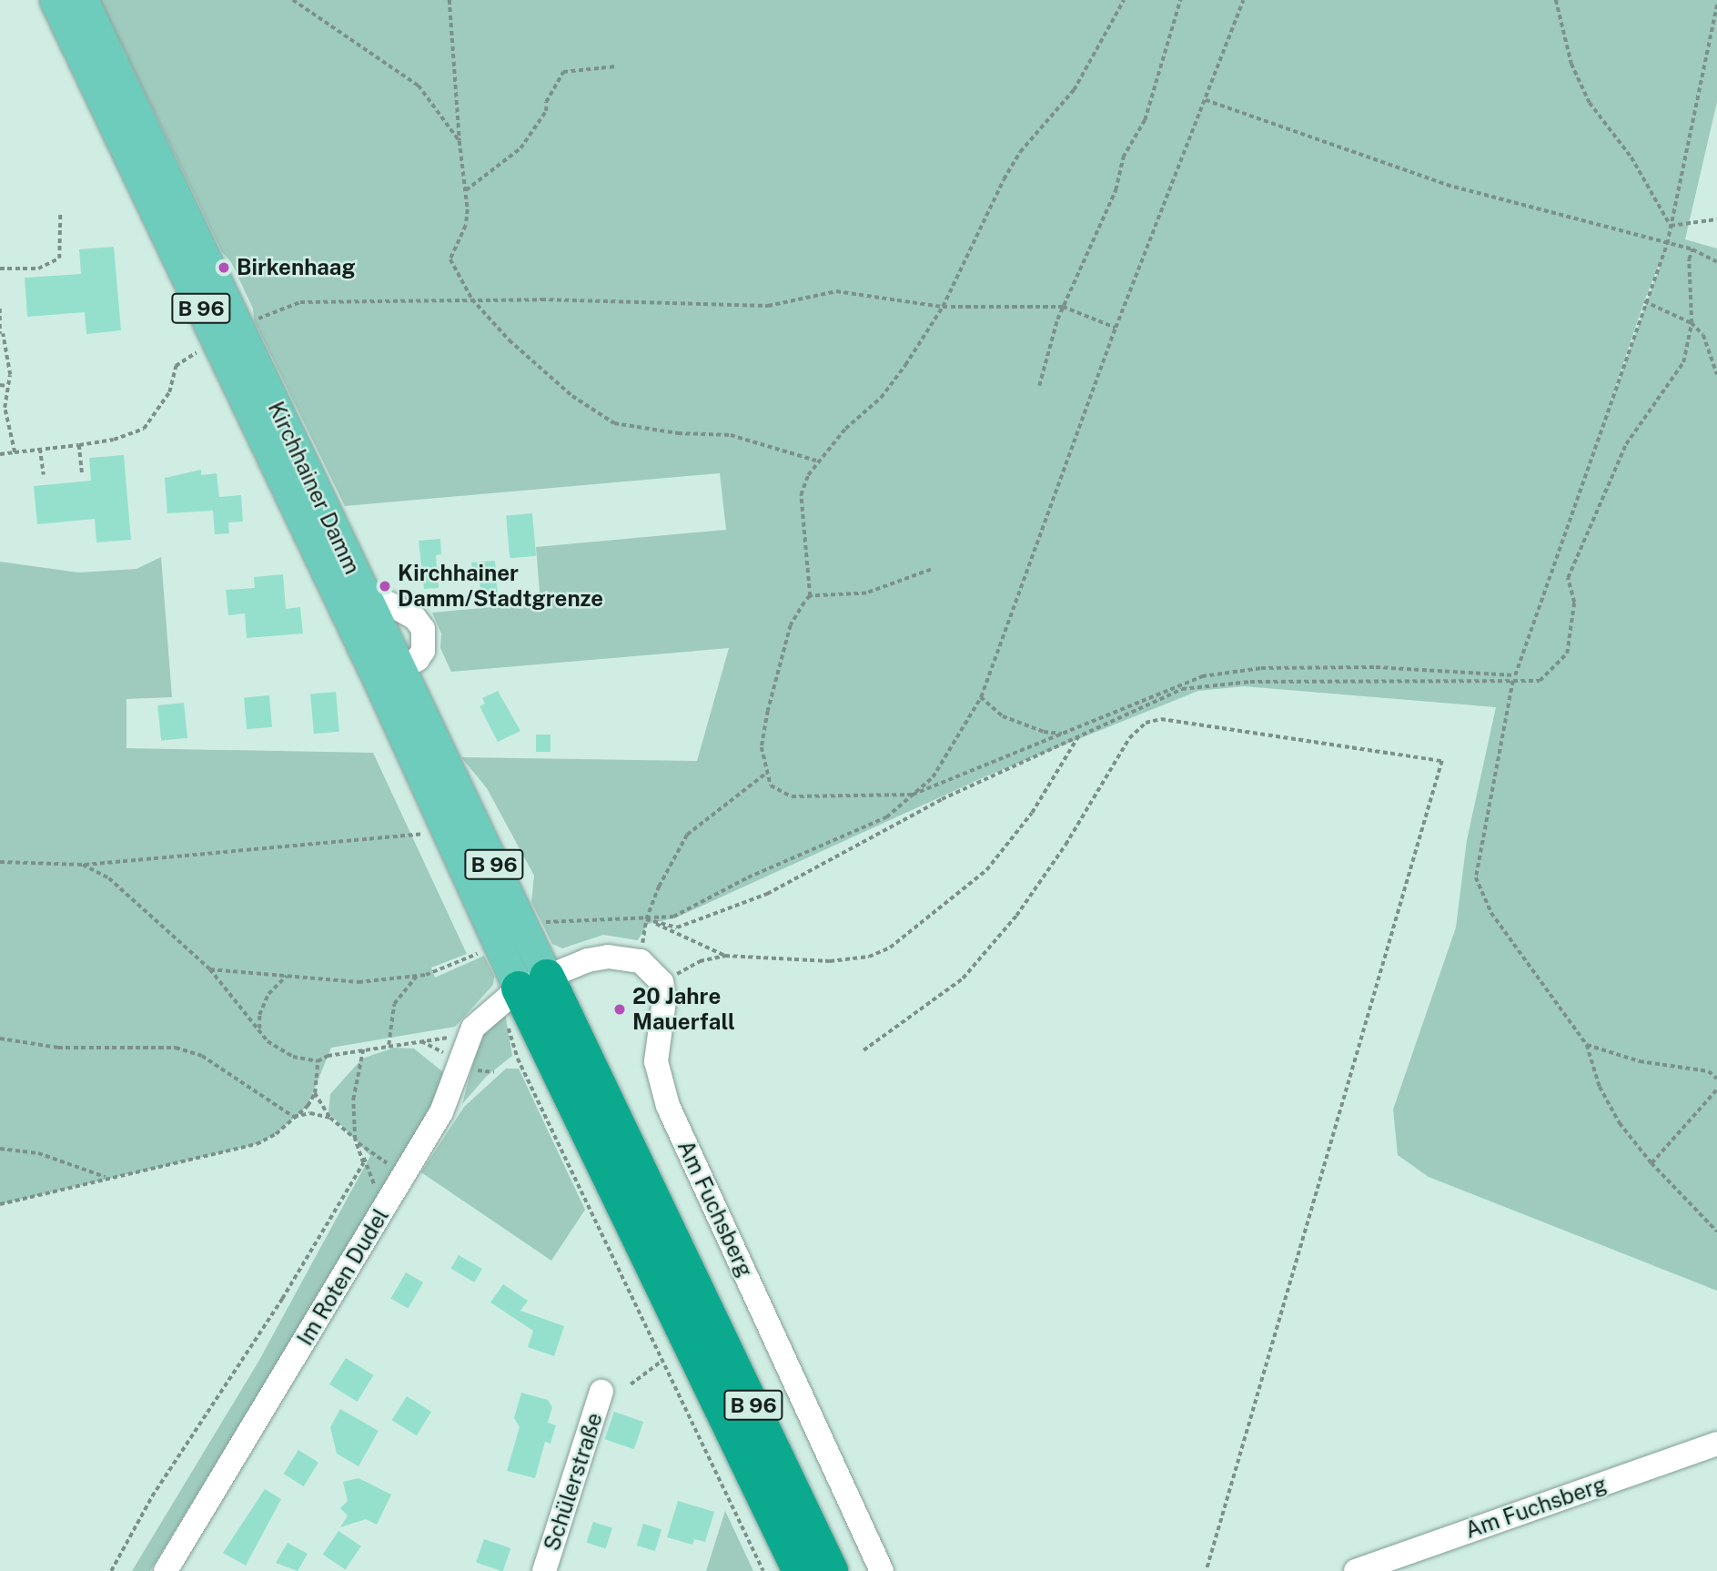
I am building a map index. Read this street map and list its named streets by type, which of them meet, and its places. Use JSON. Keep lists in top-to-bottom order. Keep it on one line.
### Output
{"streets":{"highway":["B 96"],"main road":["Kirchhainer Damm"],"street":["Am Fuchsberg","Im Roten Dudel","Schülerstraße"]},"crossings":[["B 96","Kirchhainer Damm"],["B 96","Im Roten Dudel"],["Kirchhainer Damm","Im Roten Dudel"]],"places":["Birkenhaag","Kirchhainer Damm/Stadtgrenze","20 Jahre Mauerfall"]}
